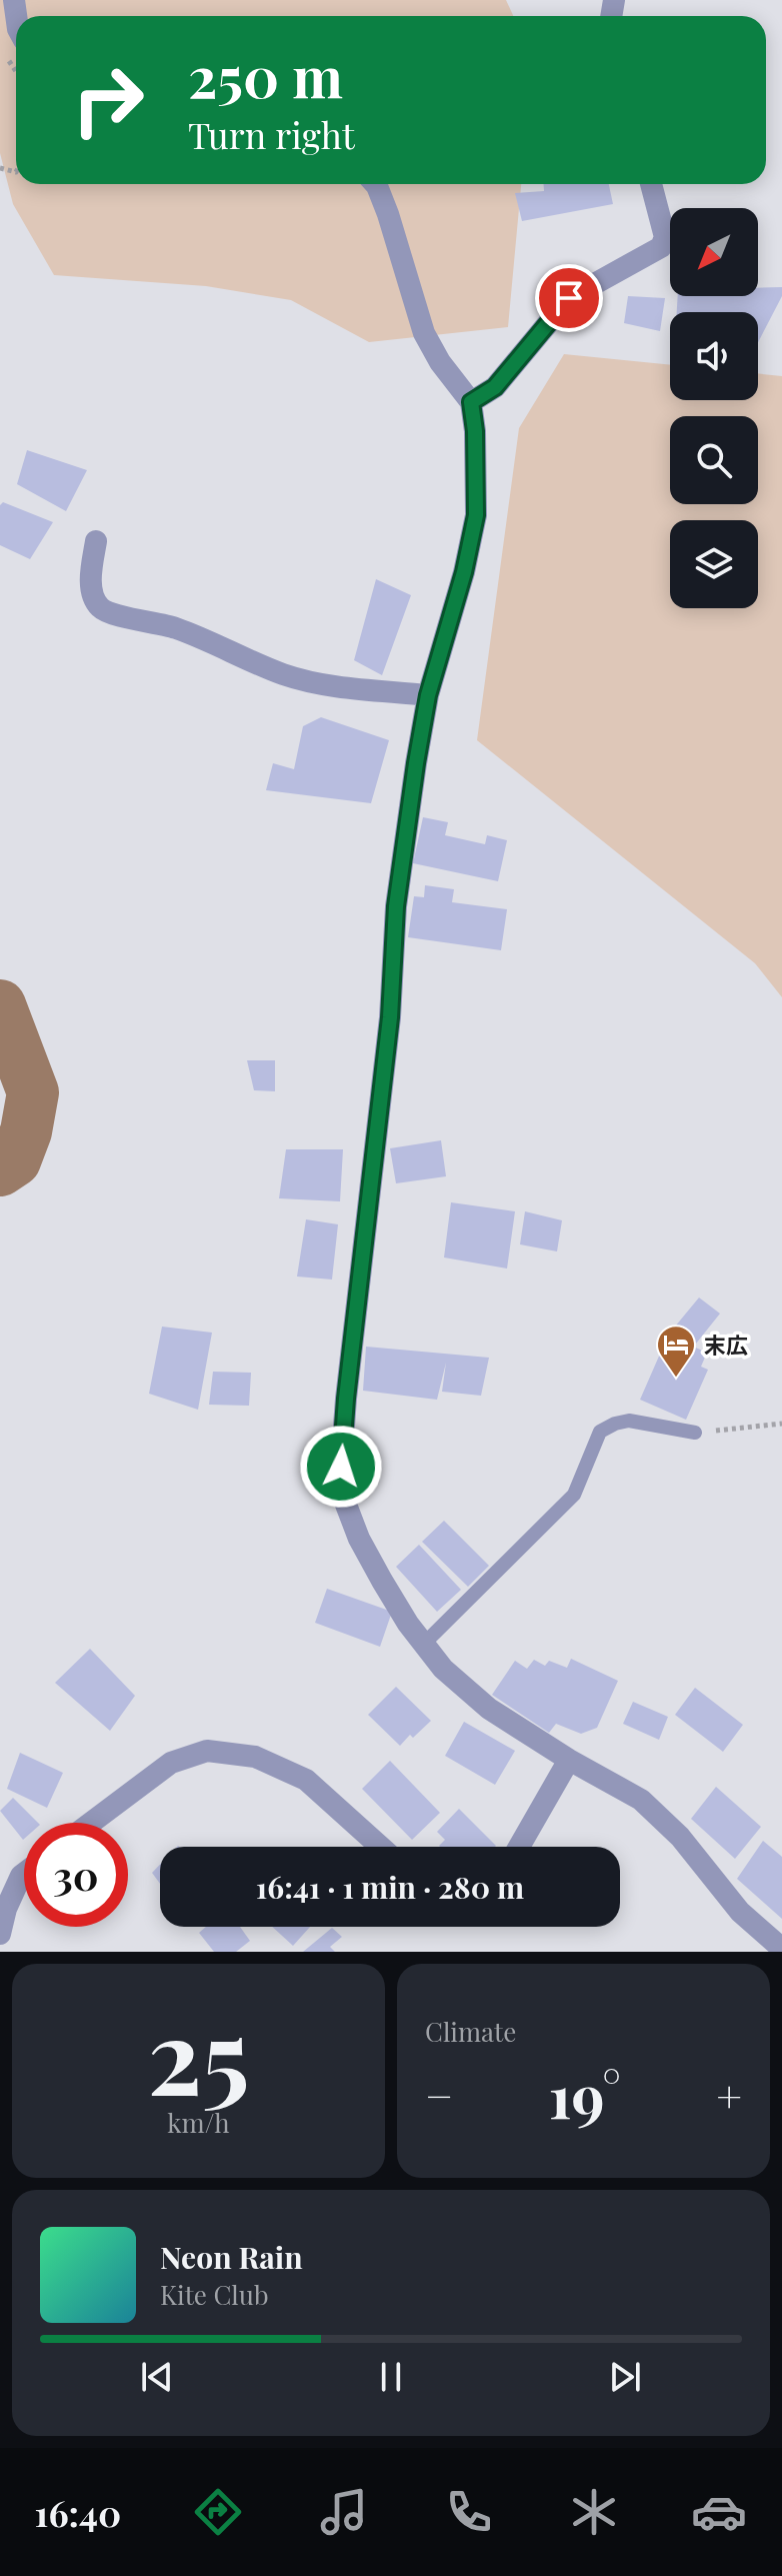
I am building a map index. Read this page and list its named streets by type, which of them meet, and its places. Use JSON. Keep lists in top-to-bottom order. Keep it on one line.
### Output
{"places":{"hotel":["末広"]},"north":"bottom left","page":{"turn":["250 m","Turn right"],"limit":"30","trip":"16:41 · 1 min · 280 m","tile":[["25","km/h"],"Climate"],"heat":["−","19°","+"],"song":["Neon Rain","Kite Club"],"tabs":"16:40"}}
